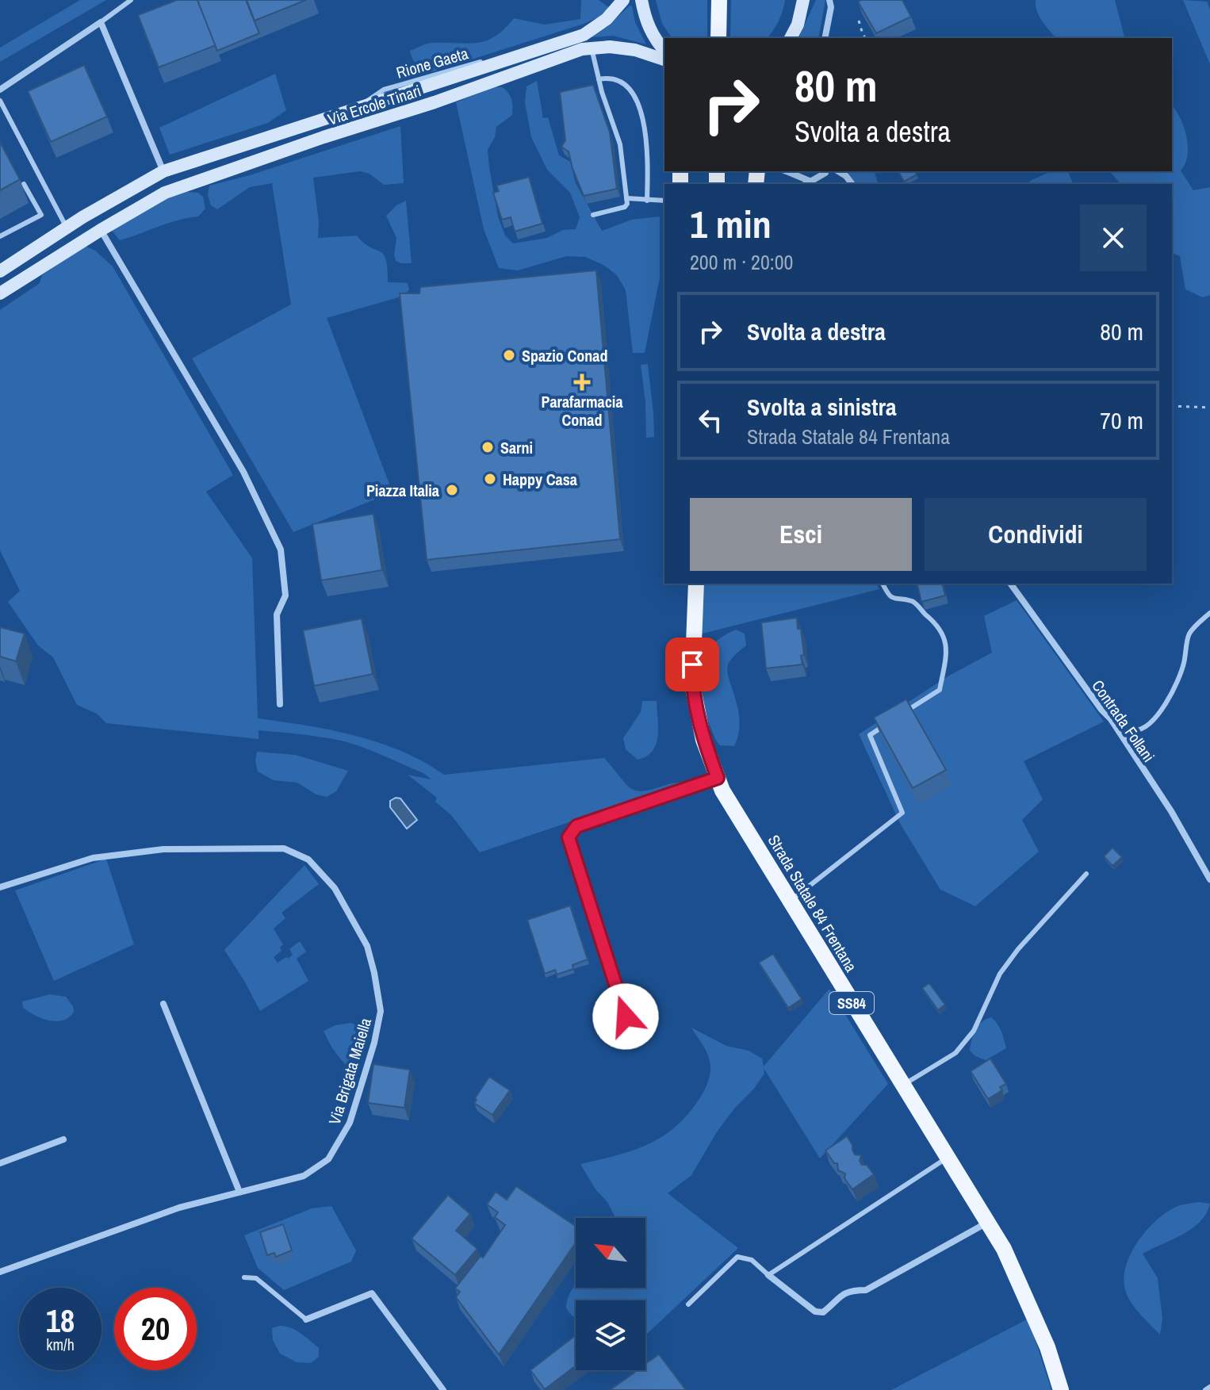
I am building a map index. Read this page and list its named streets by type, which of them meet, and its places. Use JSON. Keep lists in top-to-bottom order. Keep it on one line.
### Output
{"streets":{"main road":["Strada Statale 84 Frentana","SS84"],"street":["Via Ercole Tinari","Contrada Follani","Via Brigata Maiella"]},"places":{"other":["Spazio Conad","Sarni","Happy Casa","Piazza Italia"],"health":["Parafarmacia Conad"]},"north":"top left","page":{"turn":["80 m","Svolta a destra"],"heading":["1 min","200 m · 20:00"],"list":[{"name":"Svolta a destra","value":"80 m"},{"name":"Svolta a sinistra","note":"Strada Statale 84 Frentana","value":"70 m"}],"buttons":["Esci","Condividi"],"speed":"18 km/h","limit":"20"}}
